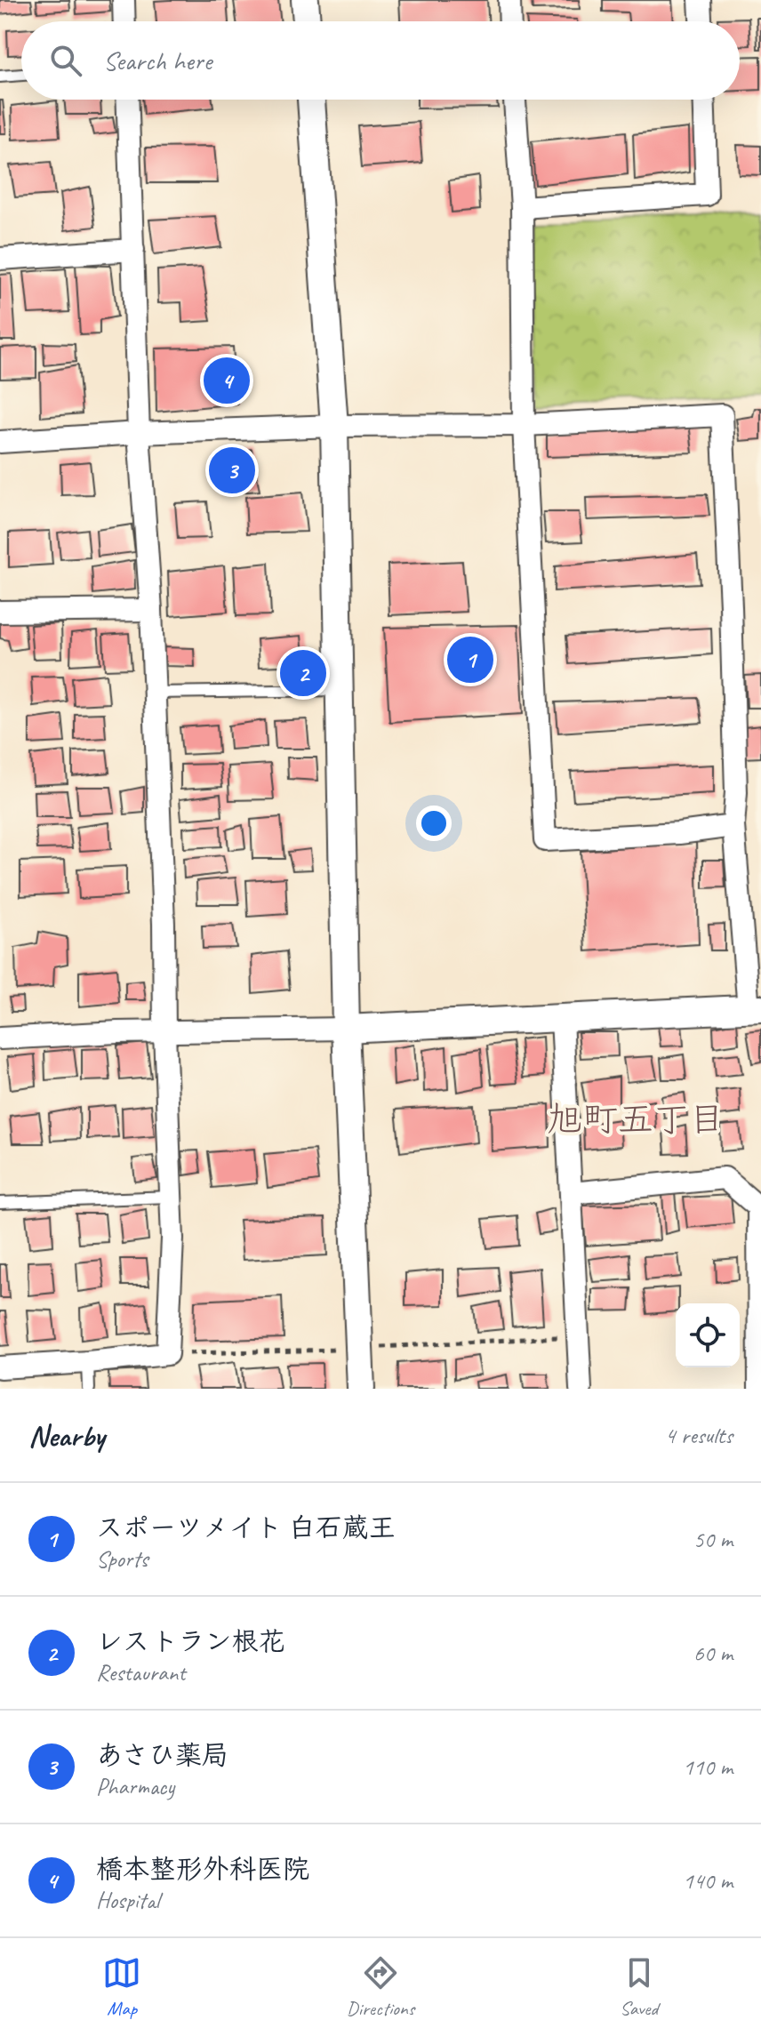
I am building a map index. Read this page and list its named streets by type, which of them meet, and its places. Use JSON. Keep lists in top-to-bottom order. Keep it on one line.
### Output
{"districts":["旭町五丁目"],"page":{"search":"Search here","pins":["4","3","1","2"],"heading":["Nearby","4 results"],"list":[{"mark":"1","name":"スポーツメイト 白石蔵王","note":"Sports","value":"50 m"},{"mark":"2","name":"レストラン根花","note":"Restaurant","value":"60 m"},{"mark":"3","name":"あさひ薬局","note":"Pharmacy","value":"110 m"},{"mark":"4","name":"橋本整形外科医院","note":"Hospital","value":"140 m"}],"nav":["Map","Directions","Saved"]}}
